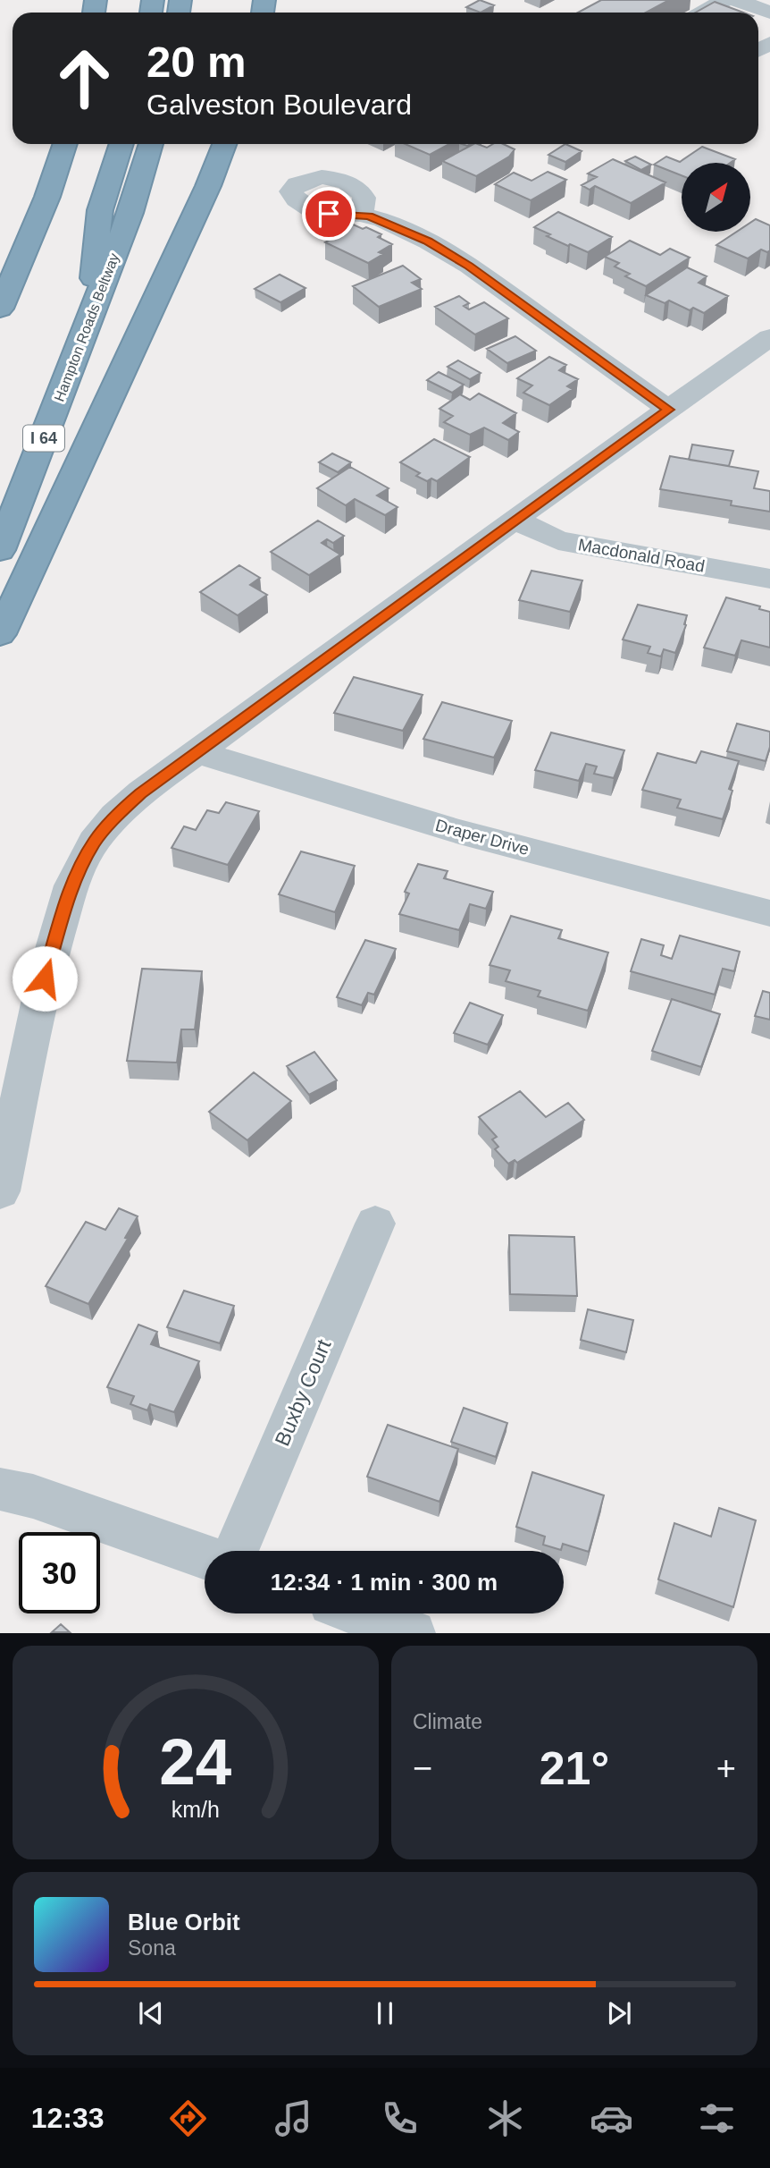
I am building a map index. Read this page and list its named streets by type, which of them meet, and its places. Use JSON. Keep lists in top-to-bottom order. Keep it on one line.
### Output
{"streets":{"highway":["Hampton Roads Beltway","I 64"],"street":["Macdonald Road","Draper Drive","Buxby Court"]},"north":"top right","page":{"turn":["20 m","Galveston Boulevard"],"limit":"30","trip":"12:34 · 1 min · 300 m","tile":"Climate","heat":["−","21°","+"],"song":["Blue Orbit","Sona"],"tabs":"12:33","gauge":["24","km/h"]}}
